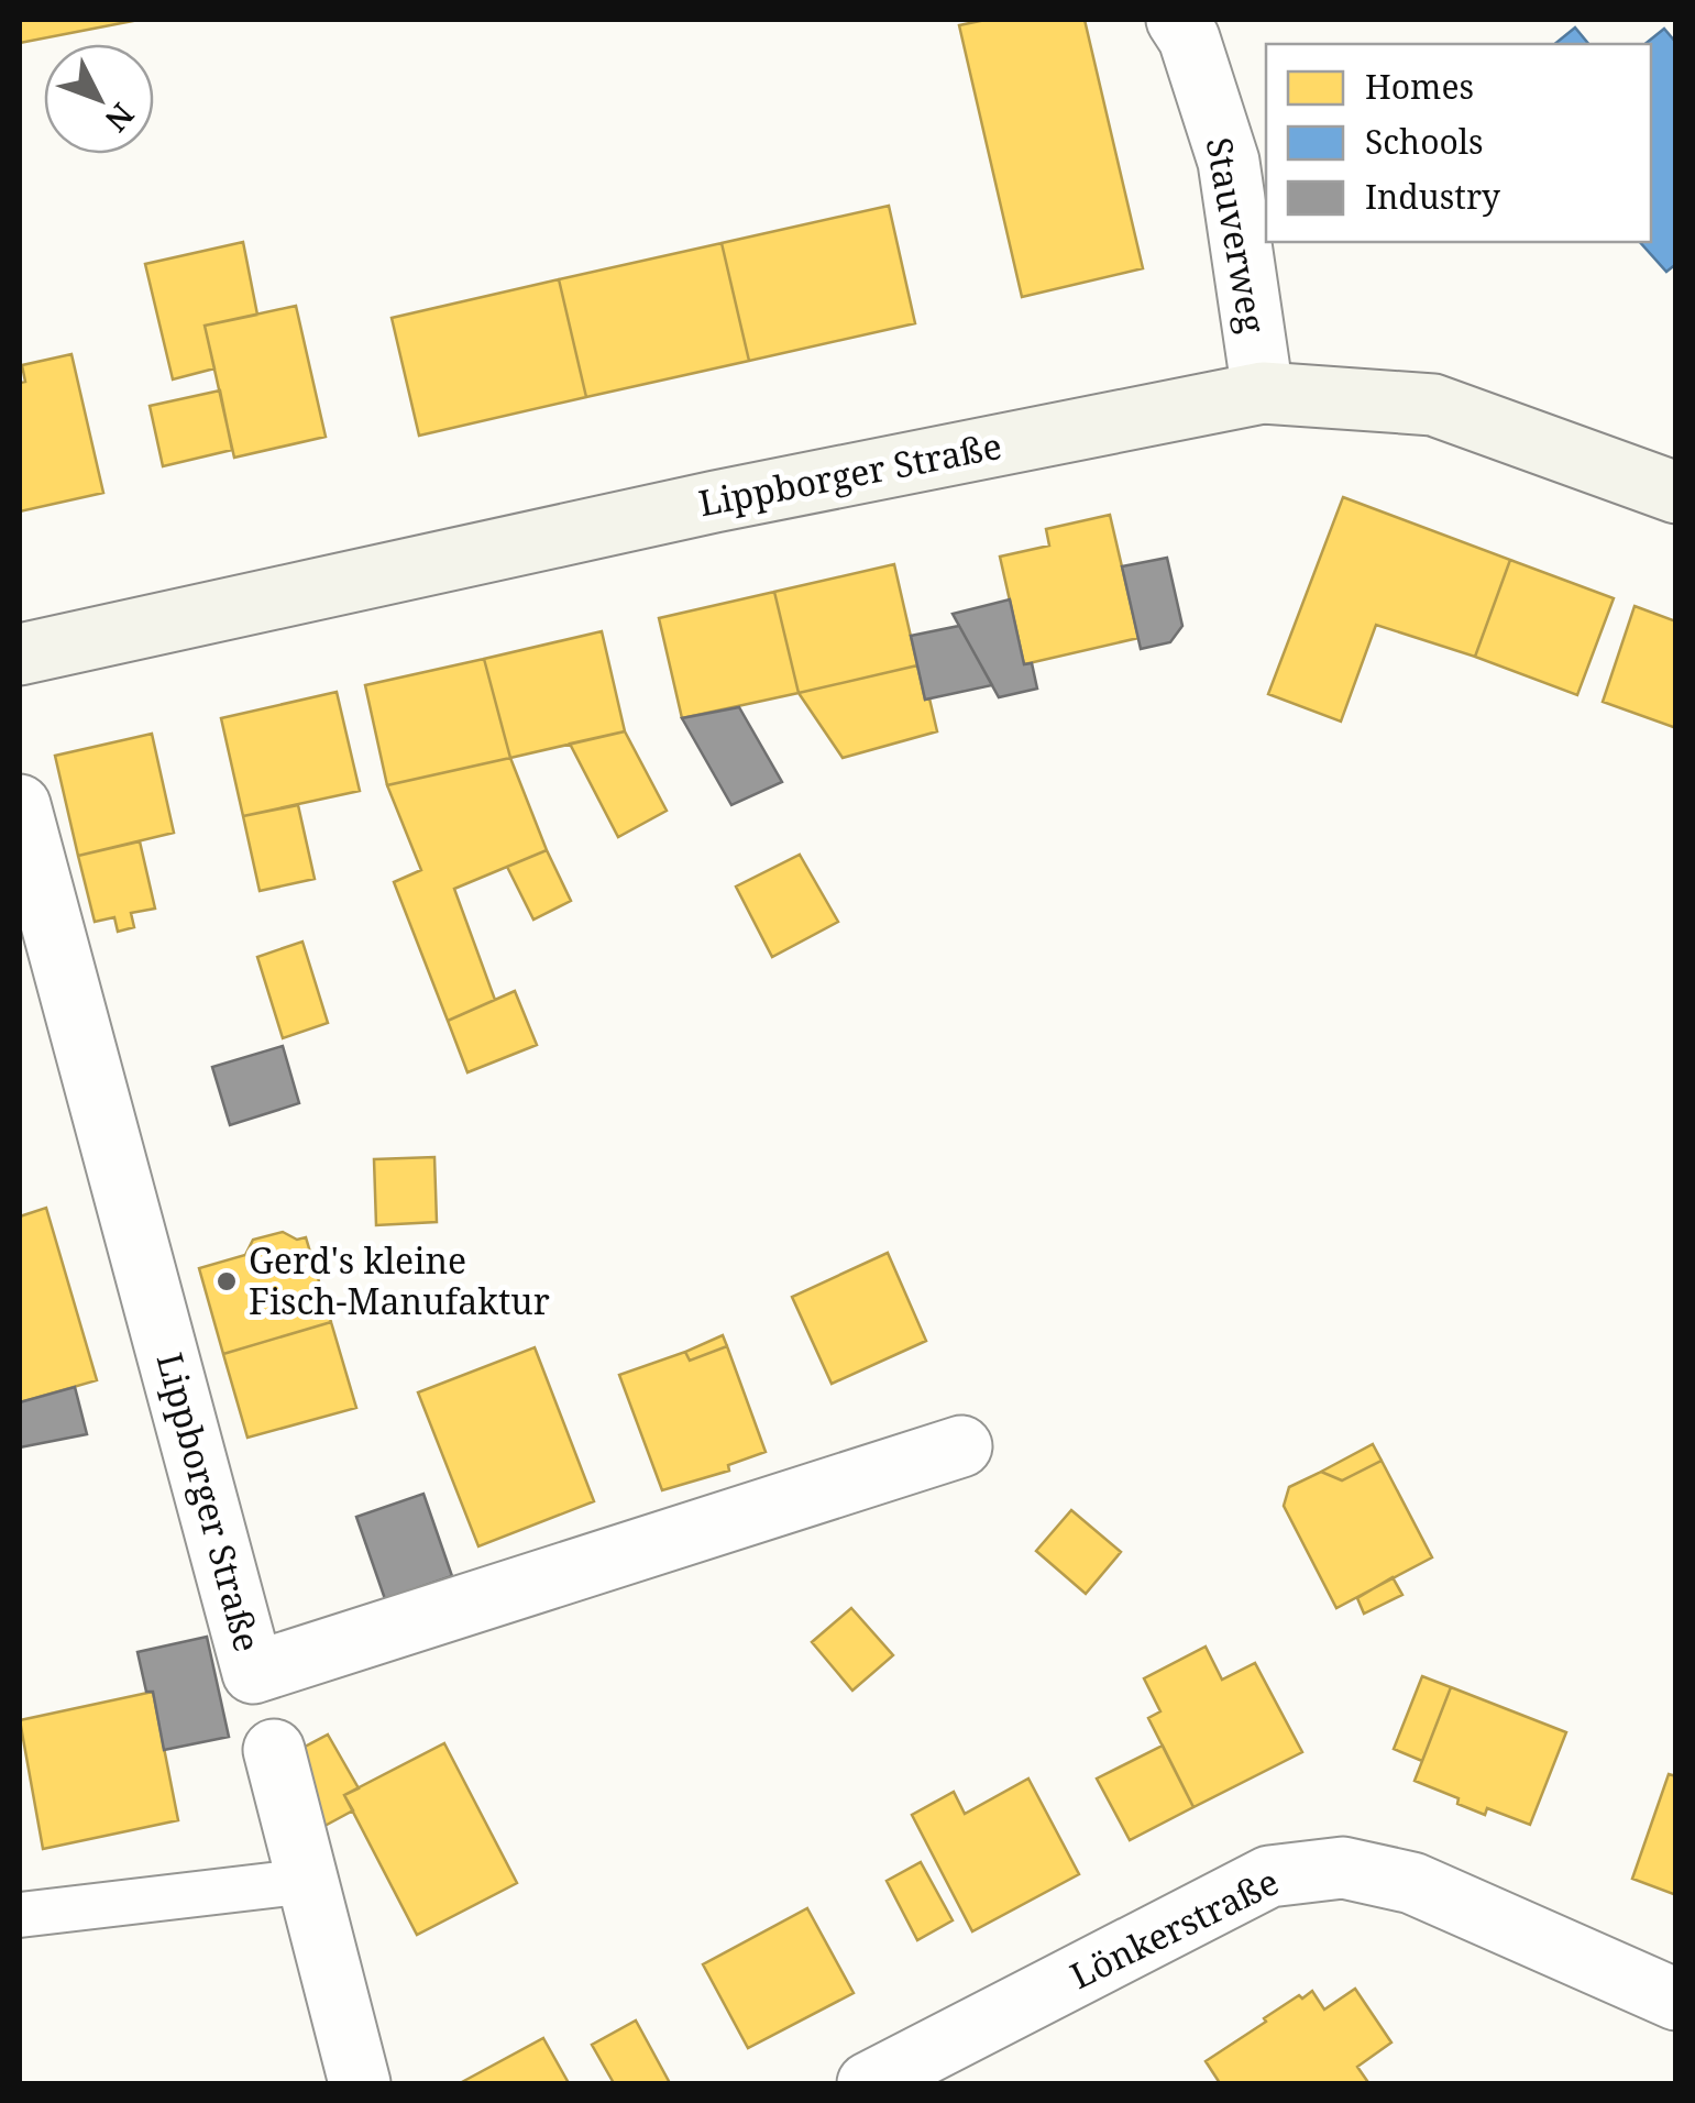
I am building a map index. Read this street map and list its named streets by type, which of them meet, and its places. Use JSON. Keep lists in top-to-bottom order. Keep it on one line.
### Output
{"streets":{"main road":["Lippborger Straße"],"street":["Stauverweg","Lönkerstraße"]},"crossings":[["Stauverweg","Lippborger Straße"]],"places":["Gerd's kleine Fisch-Manufaktur"],"legend":["Homes","Schools","Industry"],"north":"bottom right"}
